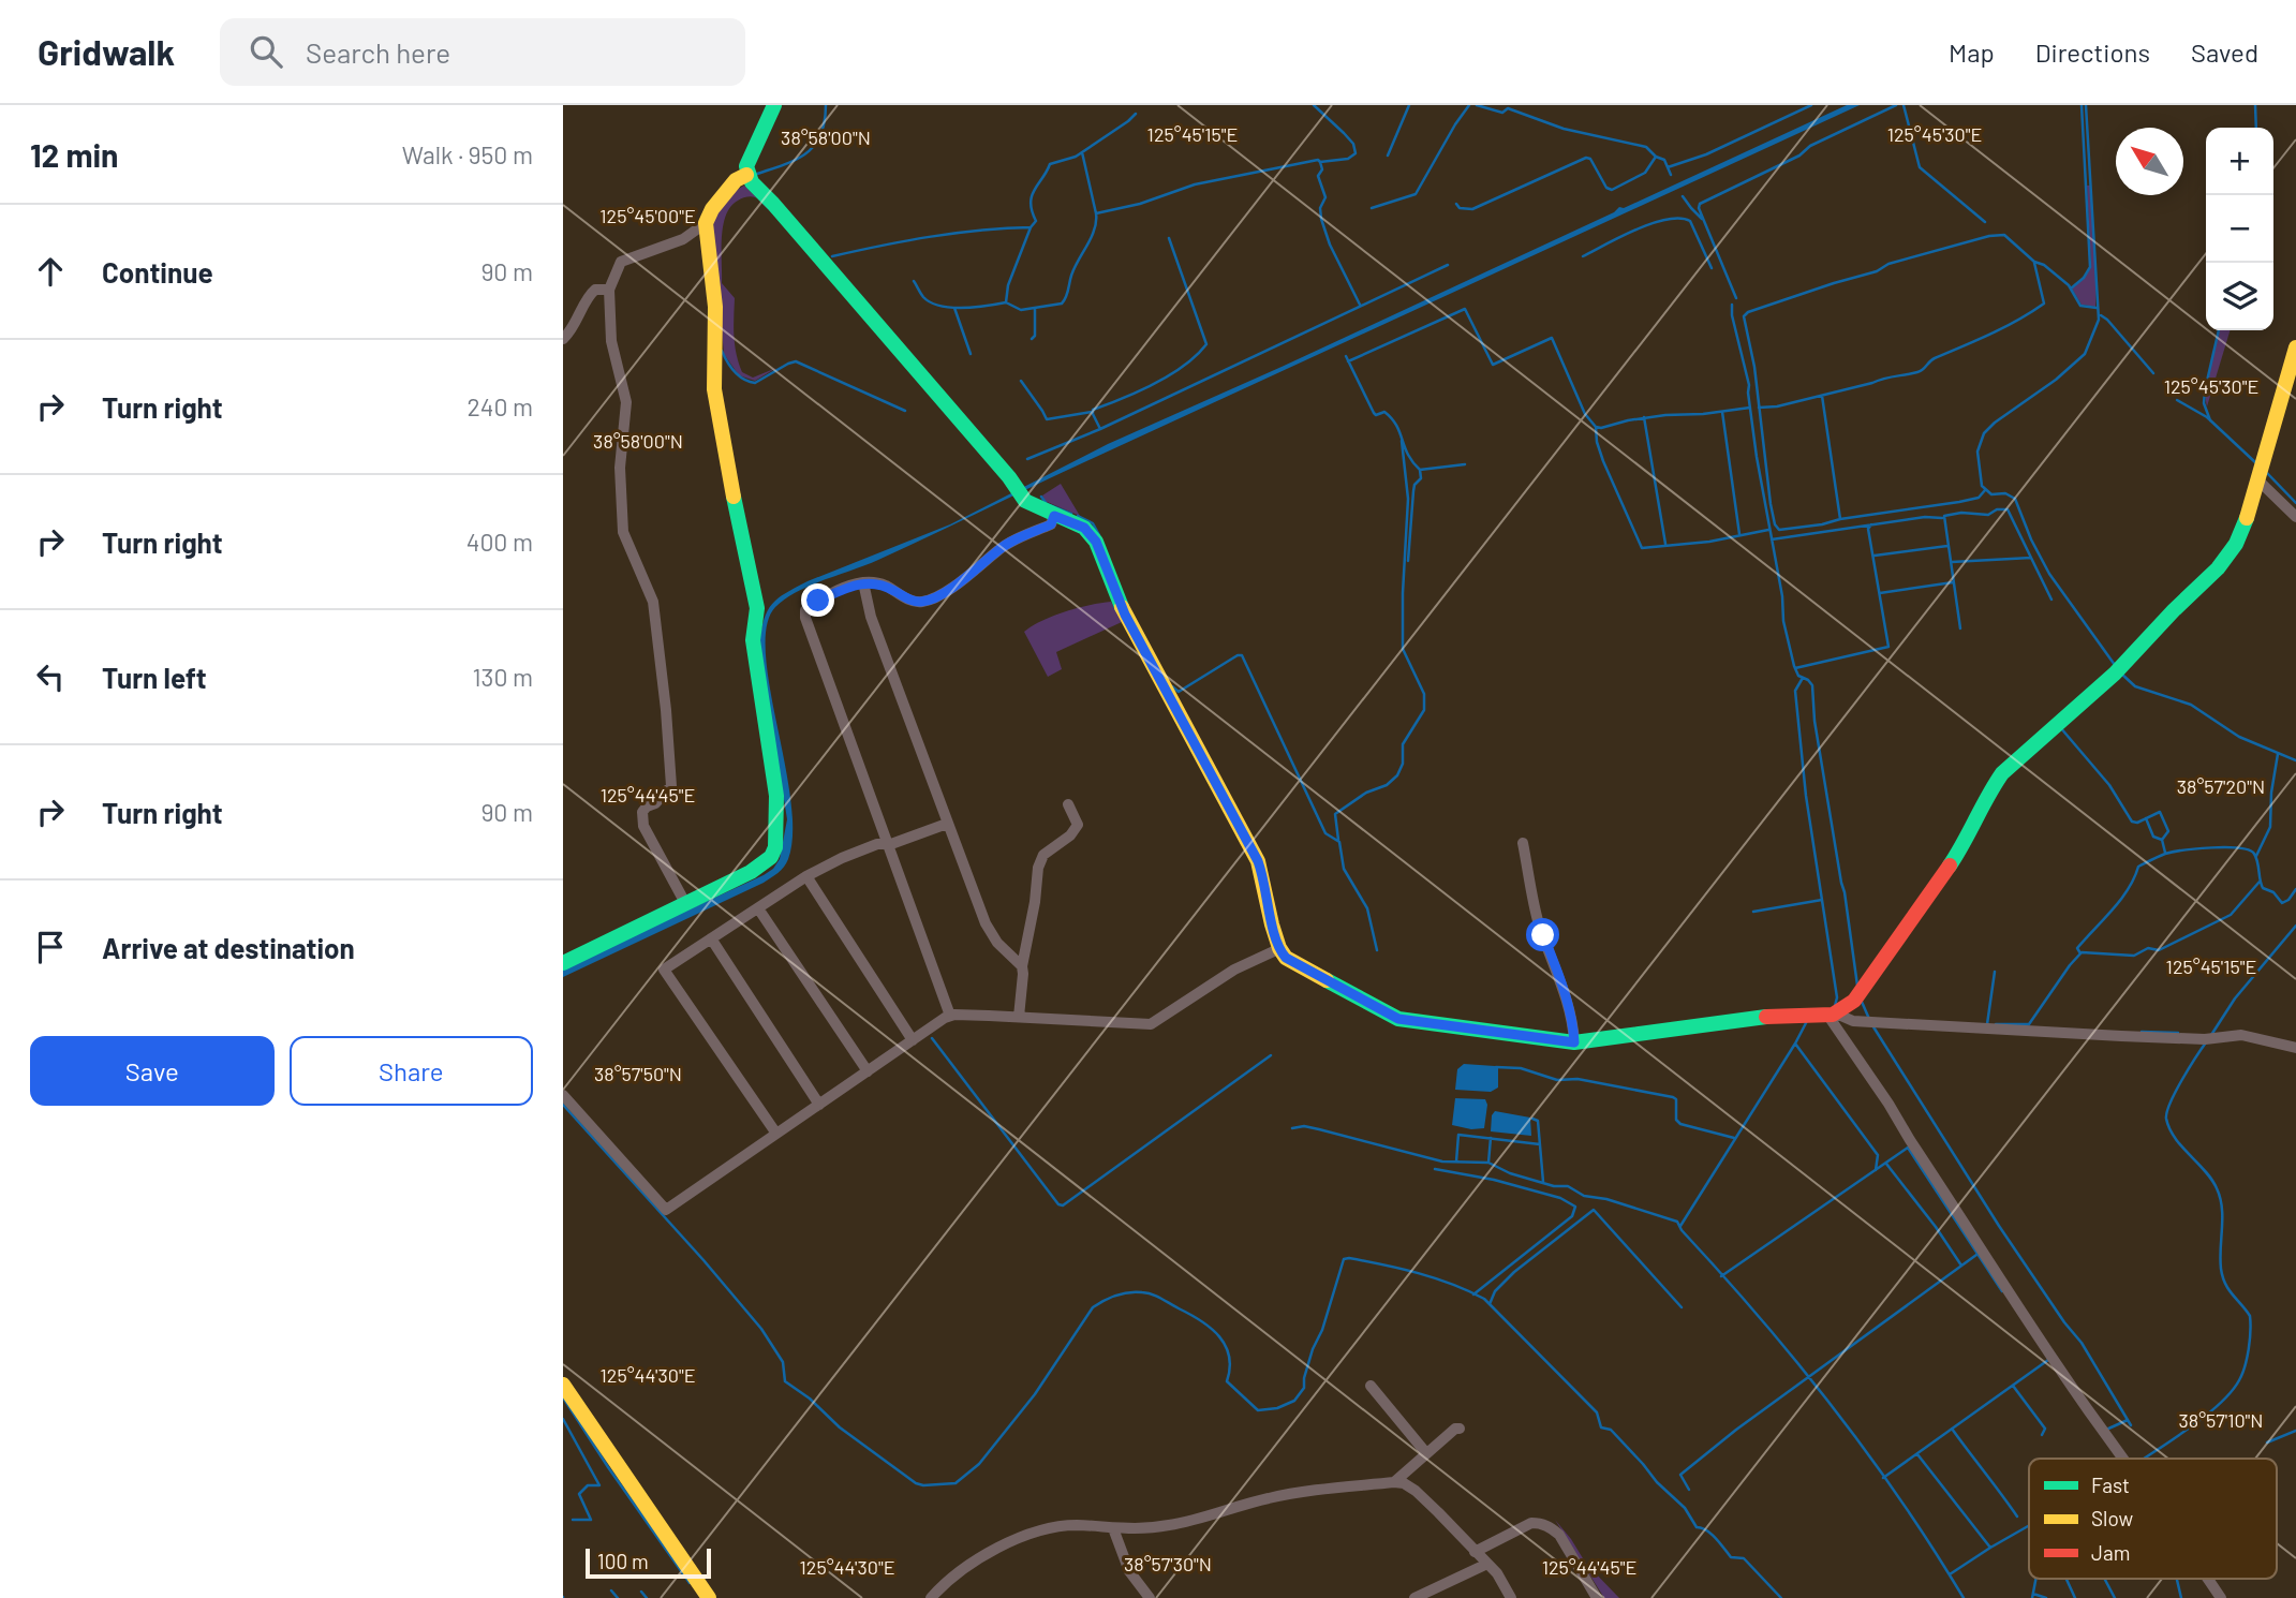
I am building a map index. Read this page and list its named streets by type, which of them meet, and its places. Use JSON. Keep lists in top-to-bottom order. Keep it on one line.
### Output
{"legend":["Fast","Slow","Jam"],"scale_bar":"100 m","north":"top left","page":{"header":"Gridwalk","search":"Search here","nav":["Map","Directions","Saved"],"heading":["12 min","Walk · 950 m"],"map_buttons":["+","−"],"list":[["Continue","90 m"],["Turn right","240 m"],["Turn right","400 m"],["Turn left","130 m"],["Turn right","90 m"],"Arrive at destination"],"buttons":["Save","Share"],"scale":"100 m"},"coordinates":["125°45'15\"E","125°45'30\"E","38°58'00\"N","125°45'00\"E","38°57'20\"N","125°44'45\"E","38°57'50\"N","125°44'30\"E","38°57'10\"N","38°57'30\"N"]}
